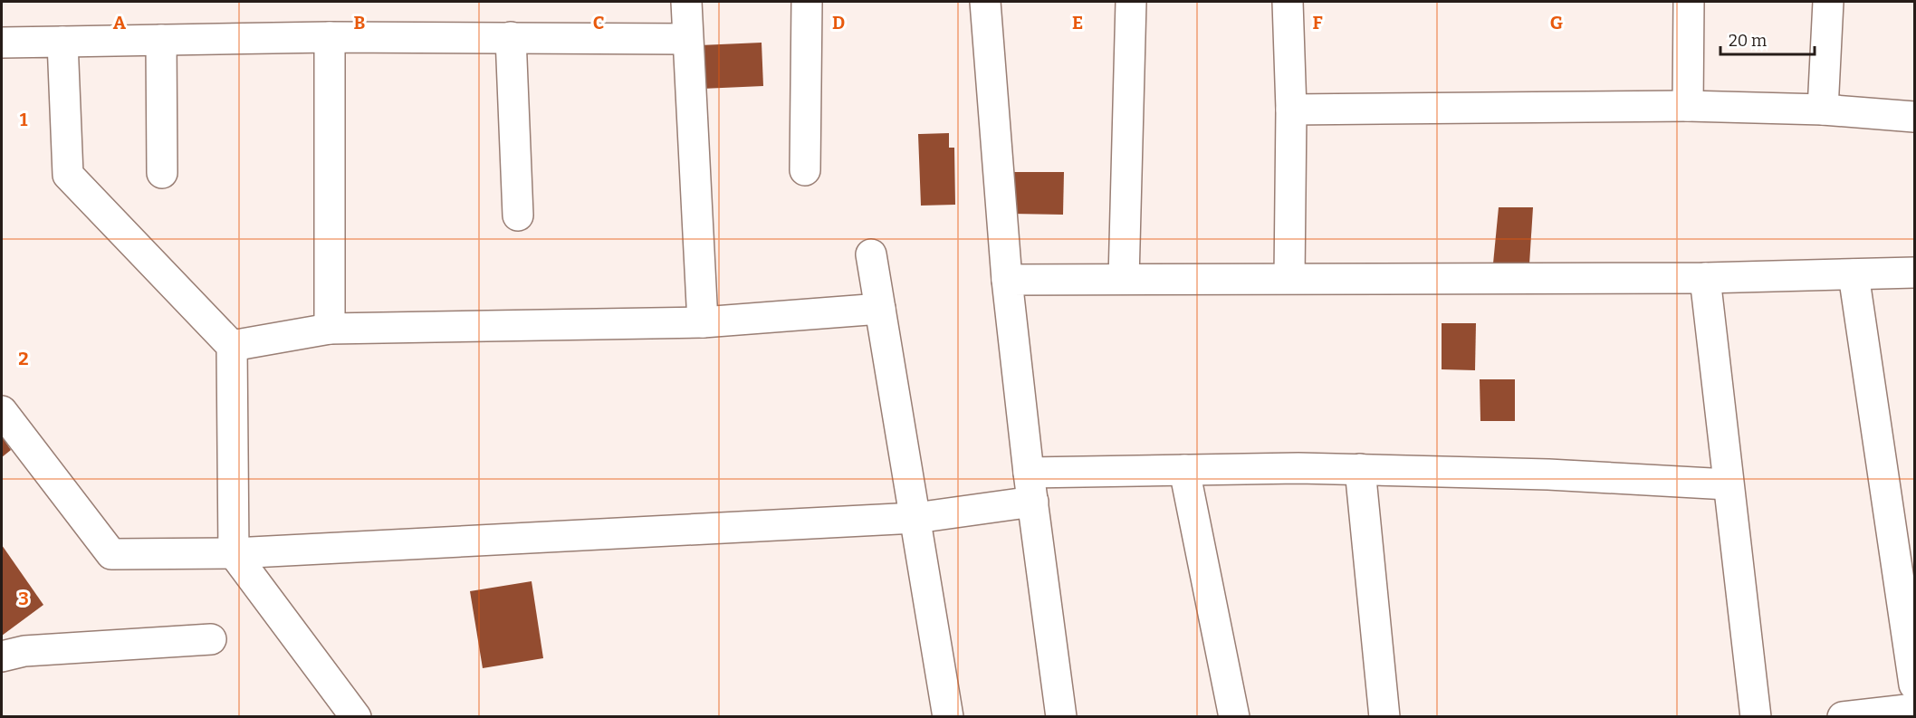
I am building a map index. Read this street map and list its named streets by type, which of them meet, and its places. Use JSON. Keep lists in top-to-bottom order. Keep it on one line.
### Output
{"scale_bar":"20 m","grid":{"columns":["A","B","C","D","E","F","G"],"rows":["1","2","3"]}}
